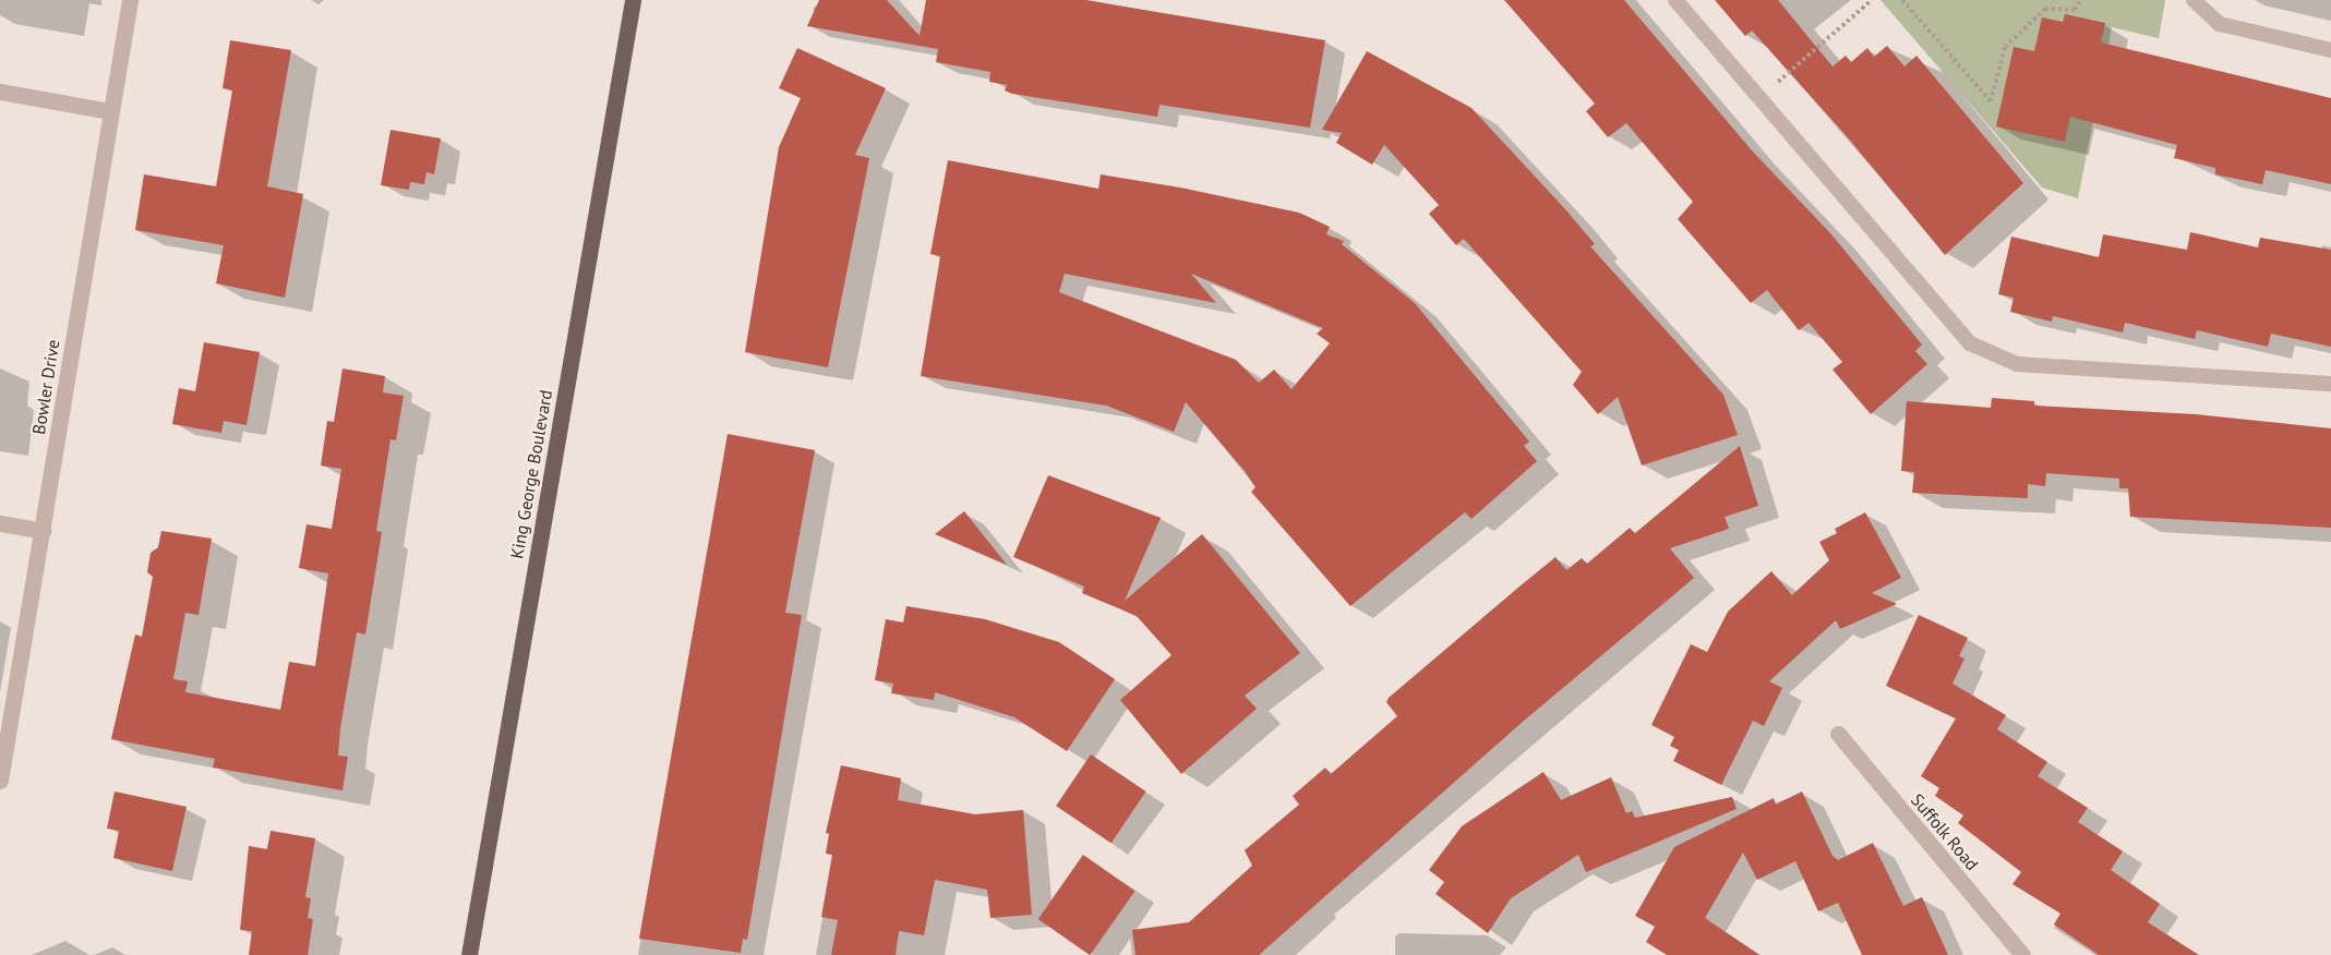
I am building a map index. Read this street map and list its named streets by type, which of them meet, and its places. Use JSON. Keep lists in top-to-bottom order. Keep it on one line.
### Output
{"streets":{"main road":["King George Boulevard"],"street":["Bowler Drive","Suffolk Road"]}}
